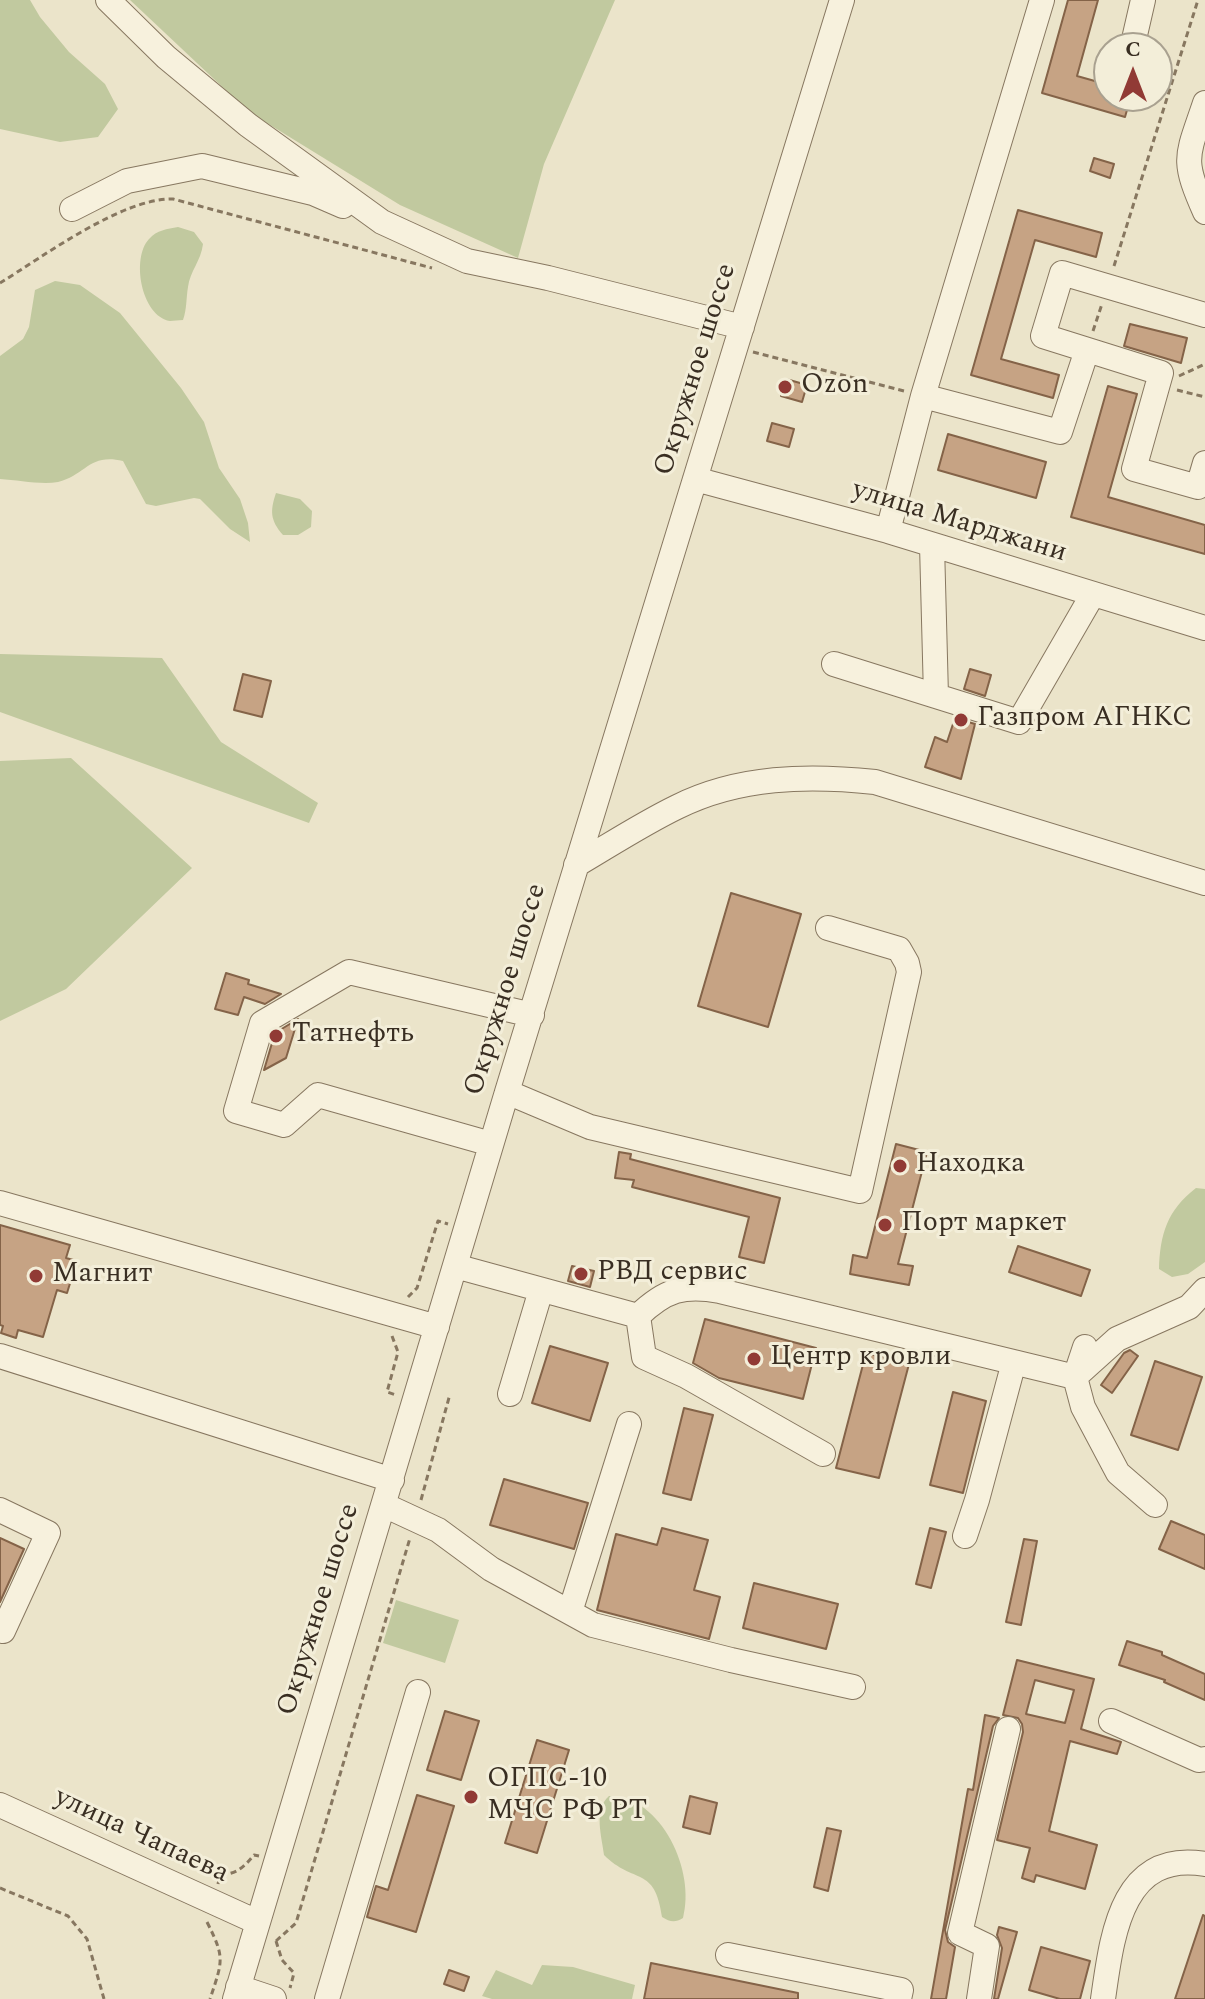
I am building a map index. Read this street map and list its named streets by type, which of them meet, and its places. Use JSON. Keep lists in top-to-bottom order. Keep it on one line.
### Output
{"streets":{"street":["Окружное шоссе","улица Марджани","улица Чапаева"]},"crossings":[["Окружное шоссе","улица Марджани"],["Окружное шоссе","улица Чапаева"]],"places":["Ozon","Газпром АГНКС","Татнефть","Находка","Порт маркет","РВД сервис","Магнит","Центр кровли","ОГПС-10 МЧС РФ РТ"],"north":"top"}
